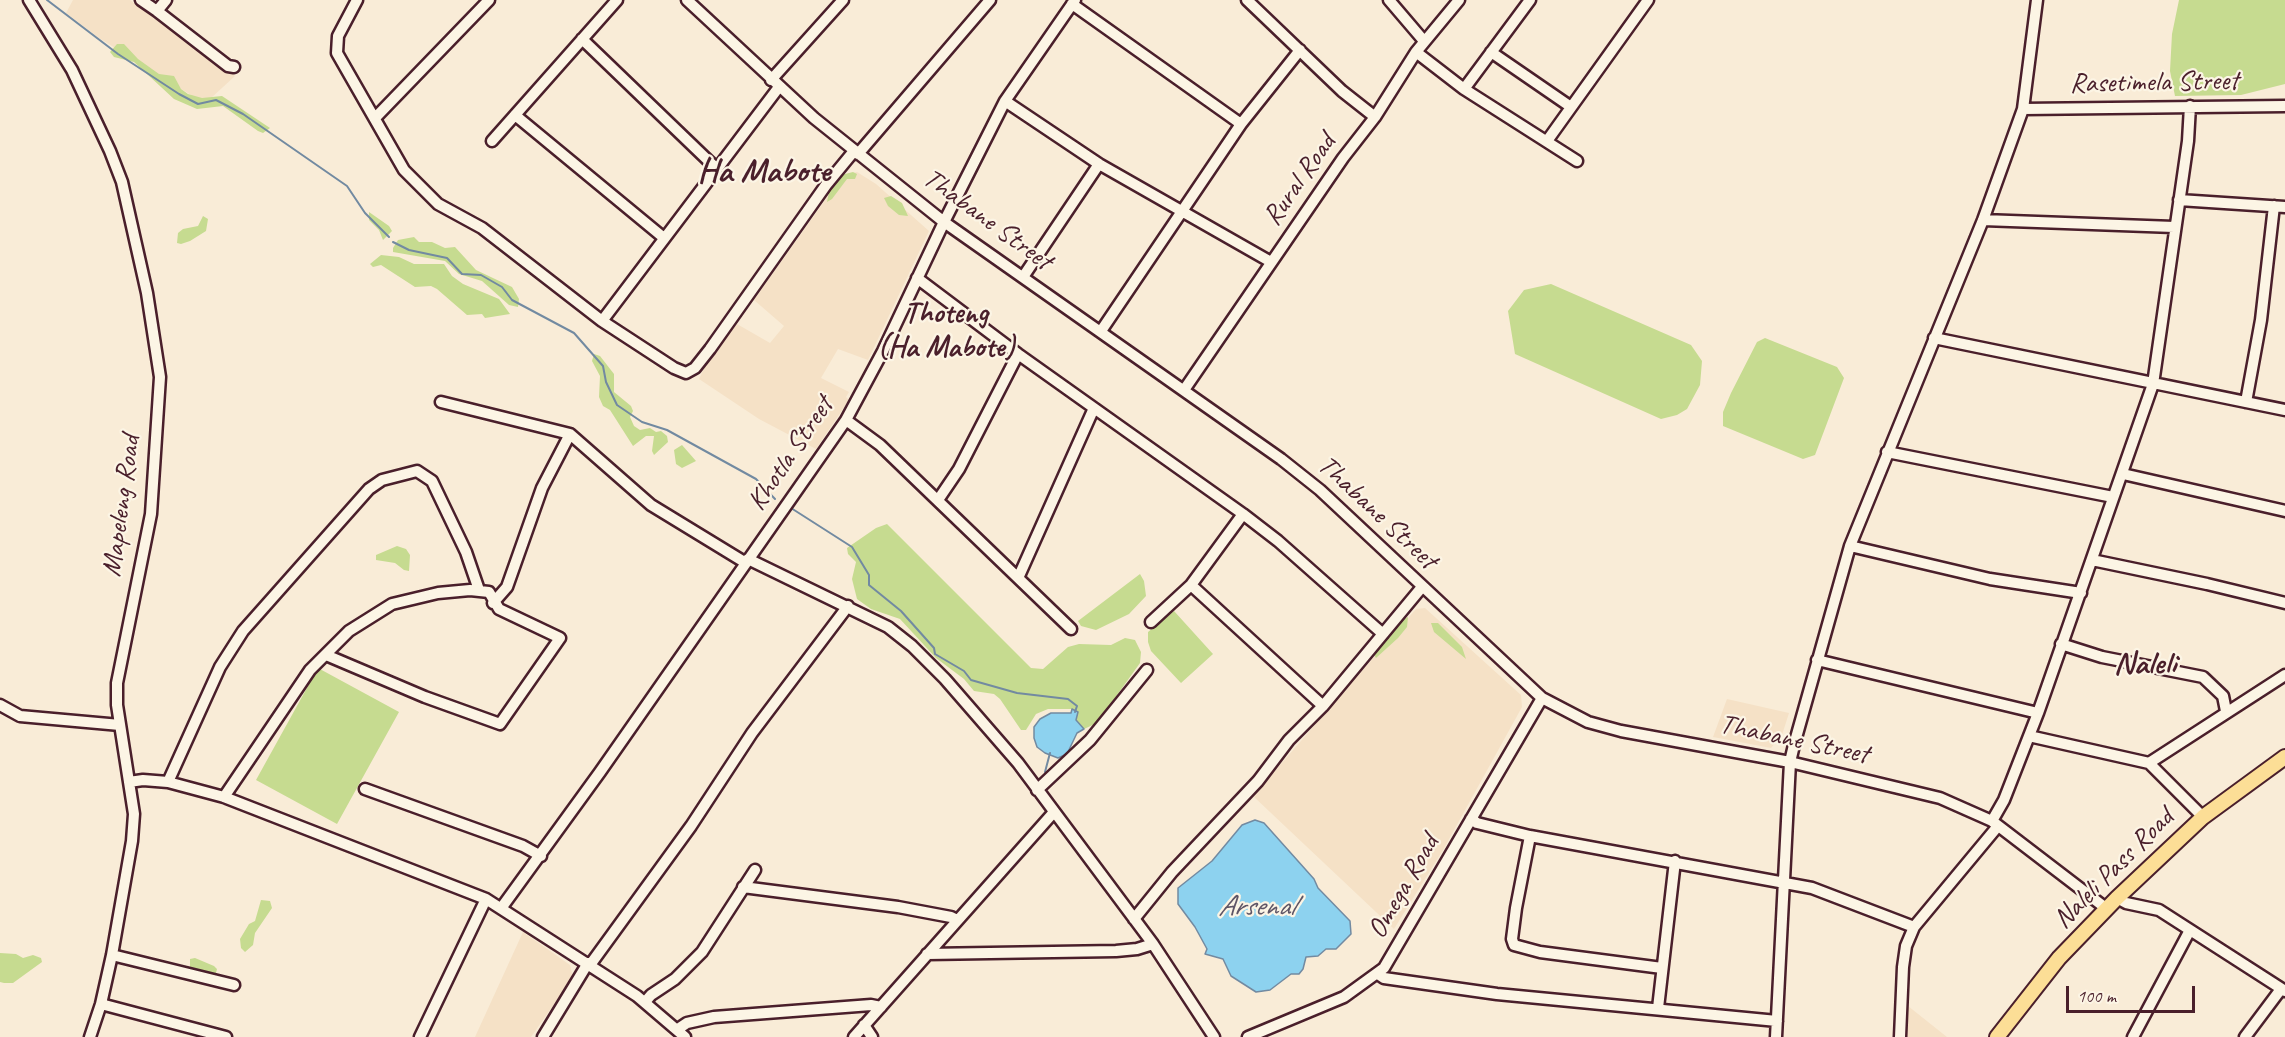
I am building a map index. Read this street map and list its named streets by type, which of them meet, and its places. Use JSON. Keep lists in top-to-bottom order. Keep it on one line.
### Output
{"streets":{"main road":["Naleli Pass Road"],"street":["Rasetimela Street","Rural Road","Thabane Street","Khotla Street","Mapeleng Road","Omega Road"]},"crossings":[["Rural Road","Thabane Street"],["Thabane Street","Khotla Street"],["Thabane Street","Naleli Pass Road"],["Thabane Street","Omega Road"]],"districts":["Ha Mabote","Thoteng (Ha Mabote)","Naleli"],"water":["Arsenal"],"scale_bar":"100 m"}
